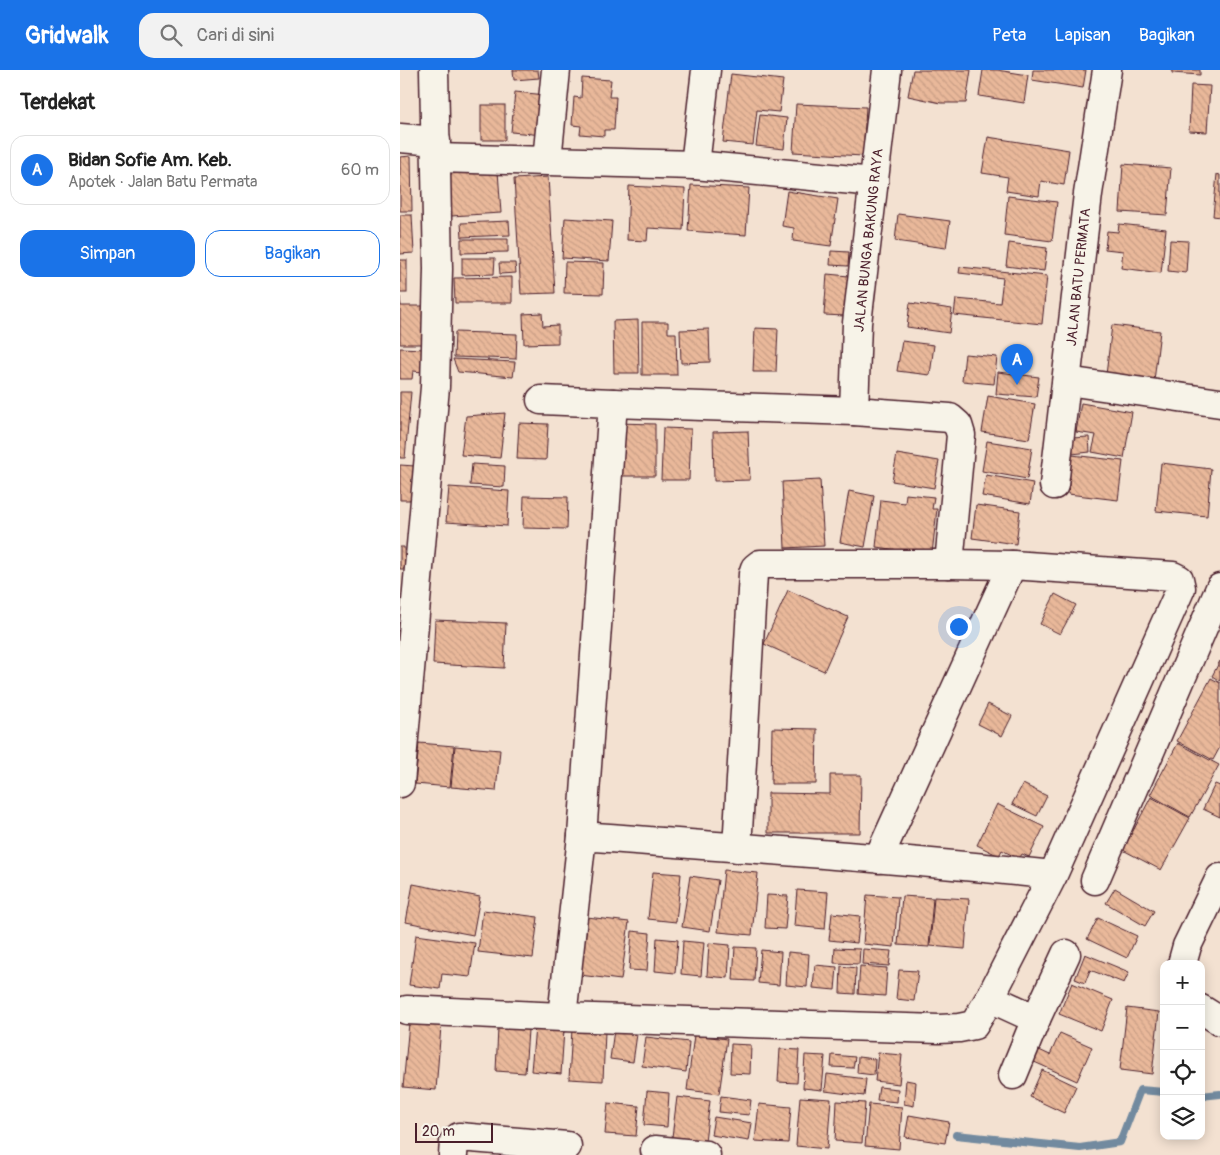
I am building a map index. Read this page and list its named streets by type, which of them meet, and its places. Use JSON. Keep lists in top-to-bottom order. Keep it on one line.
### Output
{"streets":{"street":["JALAN BUNGA BAKUNG RAYA","JALAN BATU PERMATA"]},"scale_bar":"20 m","page":{"header":"Gridwalk","search":"Cari di sini","nav":["Peta","Lapisan","Bagikan"],"heading":"Terdekat","list":[{"mark":"A","name":"Bidan Sofie Am. Keb.","note":"Apotek · Jalan Batu Permata","value":"60 m"}],"buttons":["Simpan","Bagikan"],"pins":"A","map_buttons":["+","−"],"scale":"20 m"}}
